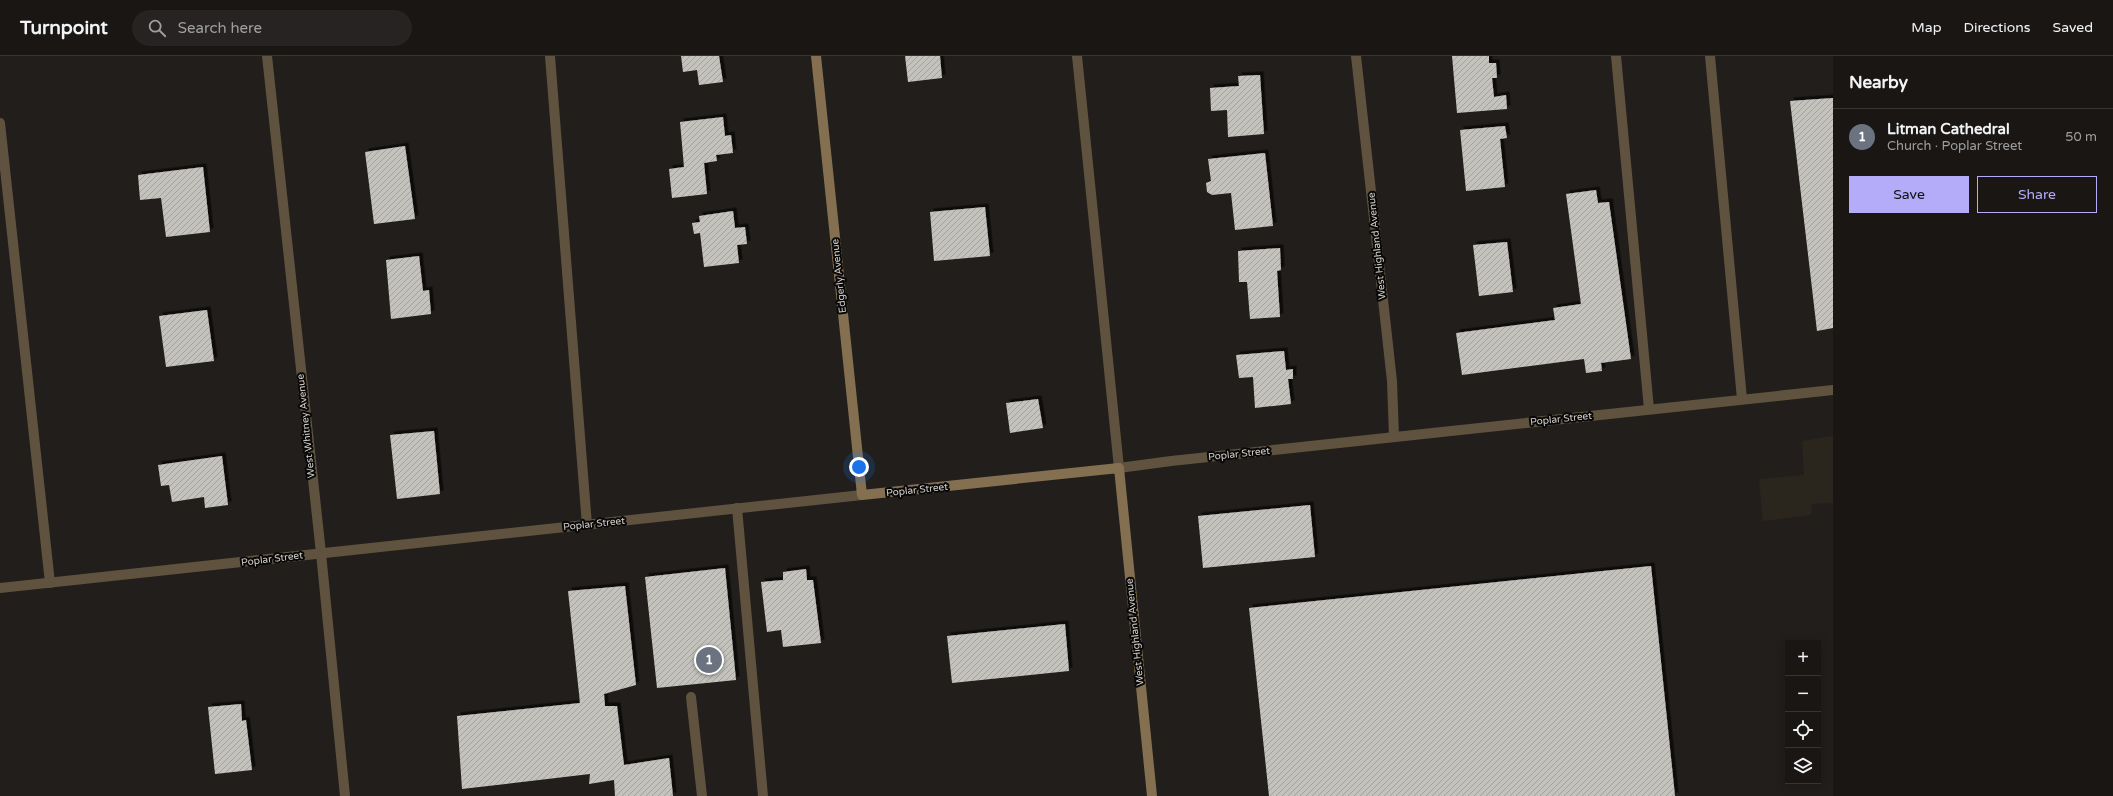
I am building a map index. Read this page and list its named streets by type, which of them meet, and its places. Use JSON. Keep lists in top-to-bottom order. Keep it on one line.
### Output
{"streets":{"street":["West Highland Avenue","Edgerly Avenue","Poplar Street","West Whitney Avenue"]},"crossings":[["West Highland Avenue","Poplar Street"],["Edgerly Avenue","Poplar Street"],["Poplar Street","West Whitney Avenue"]],"page":{"header":"Turnpoint","search":"Search here","nav":["Map","Directions","Saved"],"heading":"Nearby","list":[{"mark":"1","name":"Litman Cathedral","note":"Church · Poplar Street","value":"50 m"}],"buttons":["Save","Share"],"map_buttons":["+","−"],"pins":"1"}}
